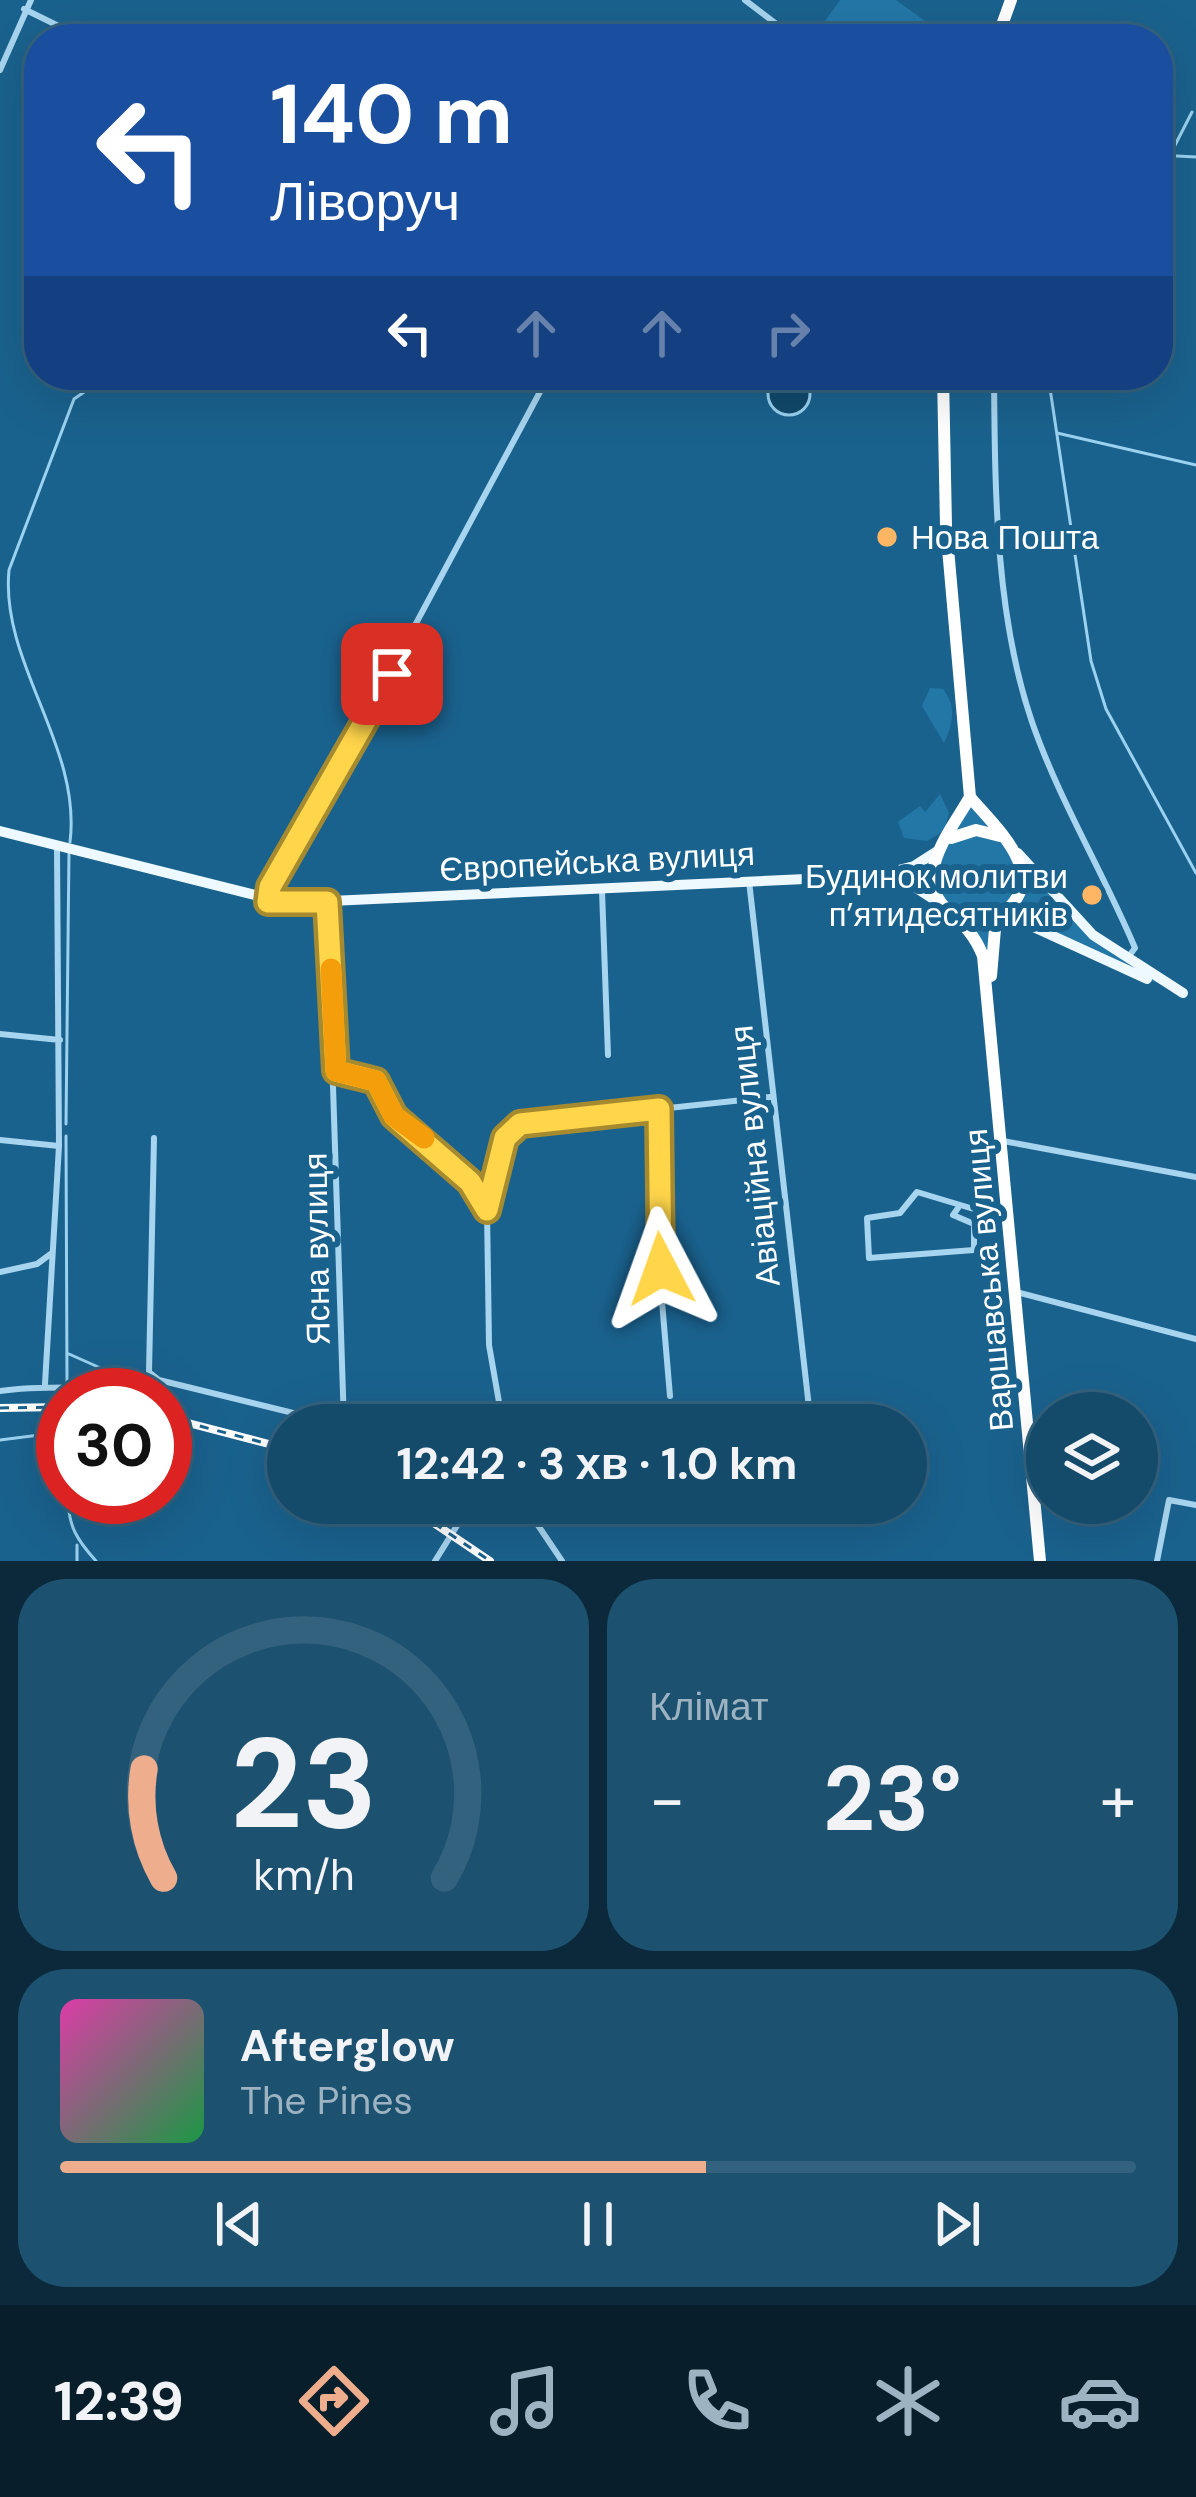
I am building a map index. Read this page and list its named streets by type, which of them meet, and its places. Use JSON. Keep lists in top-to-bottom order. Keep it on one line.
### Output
{"streets":{"highway":["Варшавська вулиця"],"main road":["Європейська вулиця"],"street":["Авіаційна вулиця","Ясна вулиця"]},"crossings":[["Європейська вулиця","Авіаційна вулиця"]],"places":["Нова Пошта","Будинок молитви п’ятидесятників"],"page":{"turn":["140 m","Ліворуч"],"limit":"30","trip":"12:42 · 3 хв · 1.0 km","tile":"Клімат","heat":["−","23°","+"],"song":["Afterglow","The Pines"],"tabs":"12:39","gauge":["23","km/h"]}}
